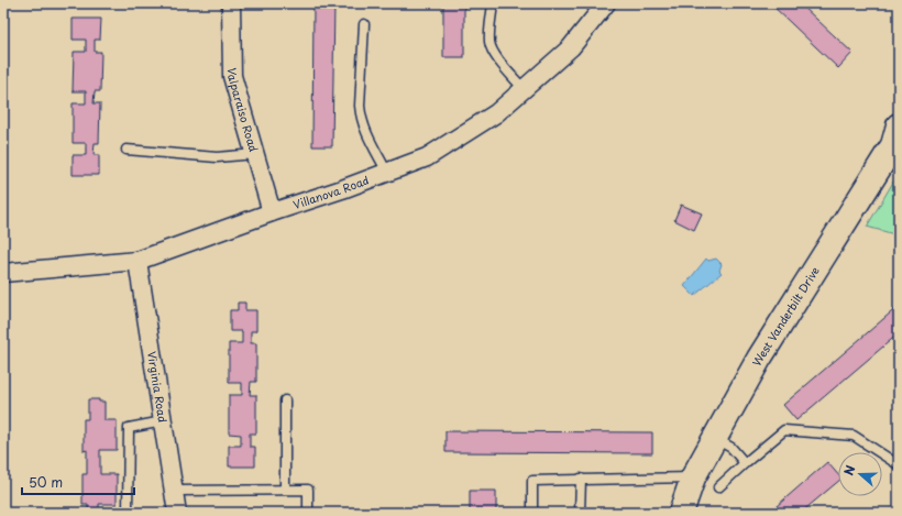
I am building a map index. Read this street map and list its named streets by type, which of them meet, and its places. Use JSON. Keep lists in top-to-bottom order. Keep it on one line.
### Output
{"streets":{"street":["Valparaiso Road","Villanova Road","West Vanderbilt Drive","Virginia Road"]},"crossings":[["Valparaiso Road","Villanova Road"],["Villanova Road","Virginia Road"]],"scale_bar":"50 m","north":"left"}
